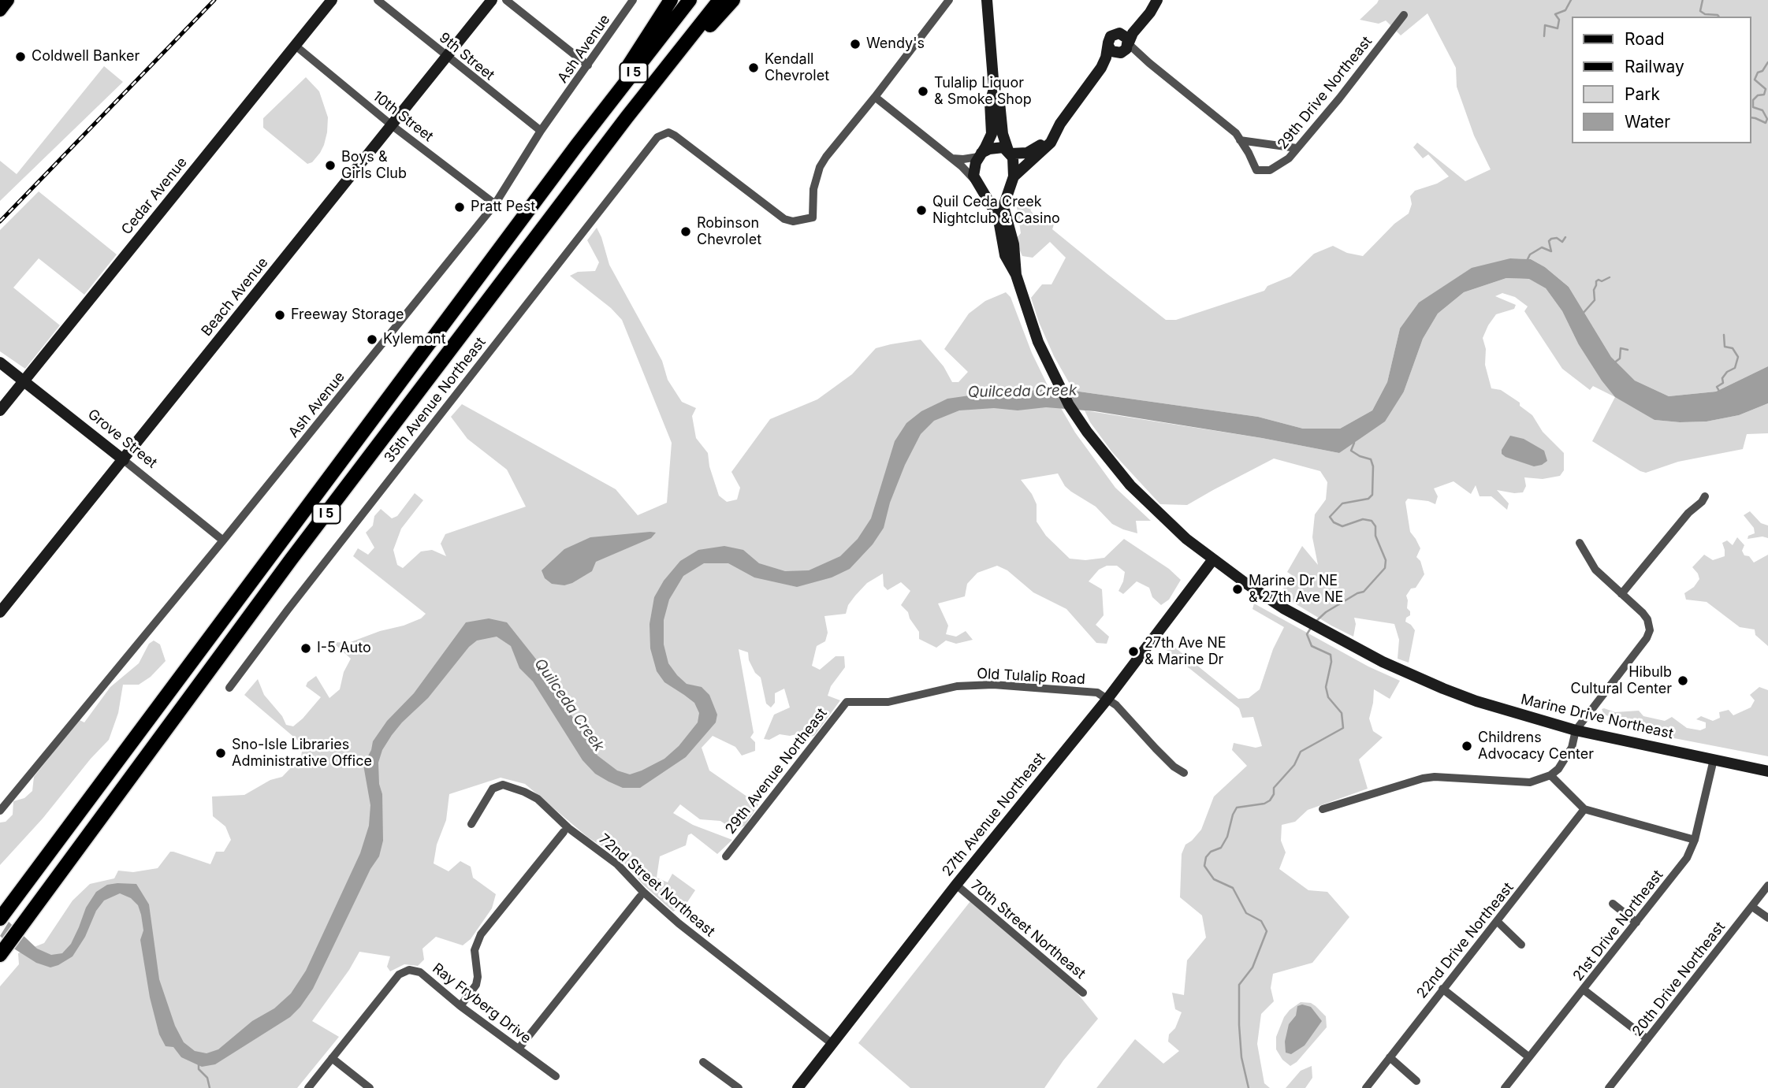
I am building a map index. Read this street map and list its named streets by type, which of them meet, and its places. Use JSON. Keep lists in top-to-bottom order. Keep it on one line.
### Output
{"streets":{"highway":["I 5"],"street":["Ash Avenue","9th Street","29th Drive Northeast","10th Street","Cedar Avenue","Beach Avenue","35th Avenue Northeast","Grove Street","Old Tulalip Road","Marine Drive Northeast","29th Avenue Northeast","27th Avenue Northeast","72nd Street Northeast","21st Drive Northeast","70th Street Northeast","22nd Drive Northeast","20th Drive Northeast","Ray Fryberg Drive"]},"crossings":[["Ash Avenue","9th Street"],["Ash Avenue","10th Street"],["Ash Avenue","Grove Street"],["9th Street","Beach Avenue"],["10th Street","Cedar Avenue"],["10th Street","Beach Avenue"],["Cedar Avenue","Grove Street"],["Beach Avenue","Grove Street"],["Old Tulalip Road","29th Avenue Northeast"],["Old Tulalip Road","27th Avenue Northeast"],["Marine Drive Northeast","27th Avenue Northeast"],["Marine Drive Northeast","21st Drive Northeast"],["27th Avenue Northeast","72nd Street Northeast"],["27th Avenue Northeast","70th Street Northeast"]],"water":["Quilceda Creek"],"places":["Wendy's","Coldwell Banker","Kendall Chevrolet","Tulalip Liquor & Smoke Shop","Boys & Girls Club","Pratt Pest","Quil Ceda Creek Nightclub & Casino","Robinson Chevrolet","Freeway Storage","Kylemont","Marine Dr NE & 27th Ave NE","I-5 Auto","27th Ave NE & Marine Dr","Hibulb Cultural Center","Childrens Advocacy Center","Sno-Isle Libraries Administrative Office"],"legend":["Road","Railway","Park","Water"]}
